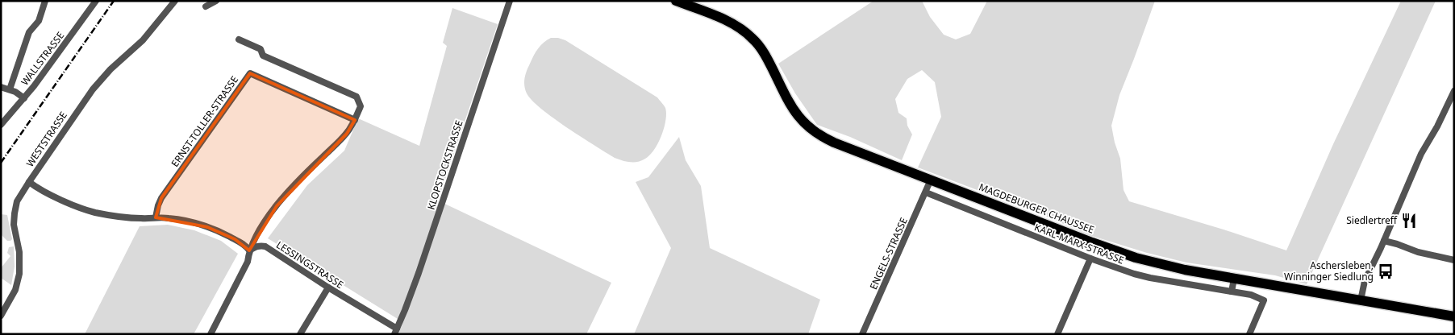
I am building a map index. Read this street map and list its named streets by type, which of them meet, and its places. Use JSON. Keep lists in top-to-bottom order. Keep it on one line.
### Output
{"streets":{"main road":["MAGDEBURGER CHAUSSEE"],"street":["WALLSTRASSE","ERNST-TOLLER-STRASSE","WESTSTRASSE","KLOPSTOCKSTRASSE","KARL-MARX-STRASSE","ENGELS-STRASSE","LESSINGSTRASSE"]},"crossings":[["KLOPSTOCKSTRASSE","LESSINGSTRASSE"],["MAGDEBURGER CHAUSSEE","ENGELS-STRASSE"],["KARL-MARX-STRASSE","ENGELS-STRASSE"]],"places":{"restaurant":["Siedlertreff"],"bus stop":["Aschersleben, Winninger Siedlung"]}}
